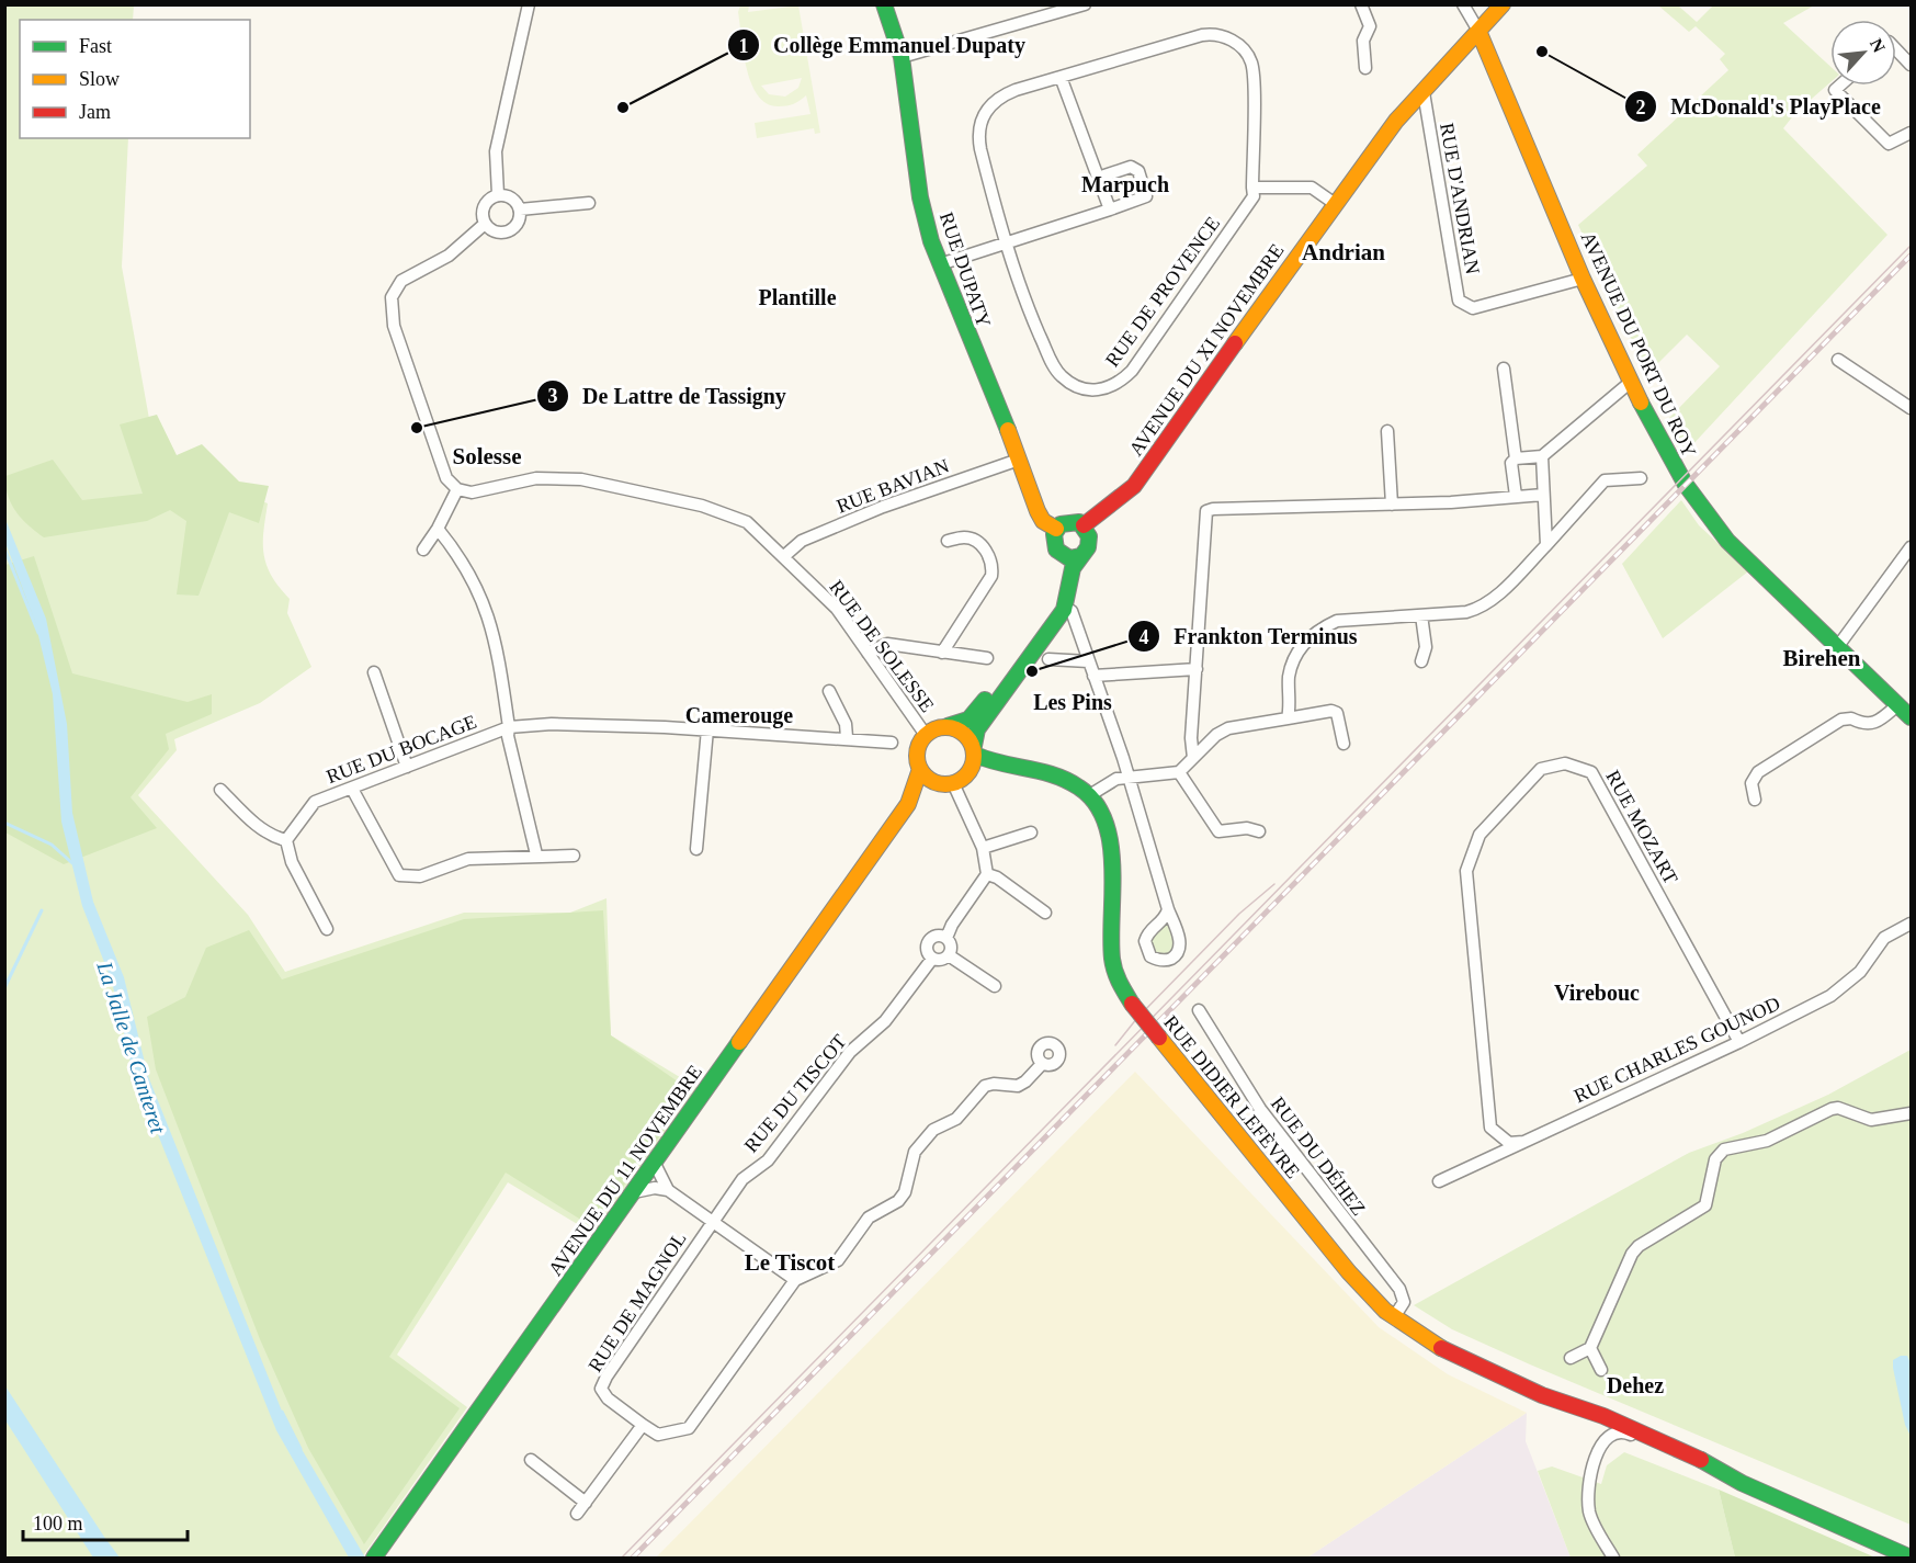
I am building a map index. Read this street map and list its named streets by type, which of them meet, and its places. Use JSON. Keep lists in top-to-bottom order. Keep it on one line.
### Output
{"streets":{"main road":["RUE DUPATY","AVENUE DU PORT DU ROY","AVENUE DU XI NOVEMBRE","RUE DIDIER LEFÈVRE","AVENUE DU 11 NOVEMBRE"],"street":["RUE D'ANDRIAN","RUE DE PROVENCE","RUE BAVIAN","RUE DE SOLESSE","RUE DU BOCAGE","RUE MOZART","RUE CHARLES GOUNOD","RUE DU TISCOT","RUE DU DÉHEZ","RUE DE MAGNOL"]},"crossings":[["RUE D'ANDRIAN","AVENUE DU PORT DU ROY"],["RUE D'ANDRIAN","AVENUE DU XI NOVEMBRE"],["RUE DUPATY","AVENUE DU XI NOVEMBRE"],["RUE DUPATY","RUE BAVIAN"],["AVENUE DU PORT DU ROY","AVENUE DU XI NOVEMBRE"],["RUE BAVIAN","RUE DE SOLESSE"],["RUE DE SOLESSE","RUE DIDIER LEFÈVRE"],["RUE DE SOLESSE","AVENUE DU 11 NOVEMBRE"],["RUE MOZART","RUE CHARLES GOUNOD"],["RUE DU TISCOT","RUE DE MAGNOL"],["RUE DIDIER LEFÈVRE","RUE DU DÉHEZ"],["RUE DIDIER LEFÈVRE","AVENUE DU 11 NOVEMBRE"],["AVENUE DU 11 NOVEMBRE","RUE DE MAGNOL"]],"districts":["Marpuch","Andrian","Plantille","Solesse","Birehen","Les Pins","Camerouge","Virebouc","Le Tiscot","Dehez"],"water":["La Jalle de Canteret"],"places":["McDonald's PlayPlace","Collège Emmanuel Dupaty","De Lattre de Tassigny","Frankton Terminus"],"legend":["Fast","Slow","Jam"],"scale_bar":"100 m","north":"top right"}
